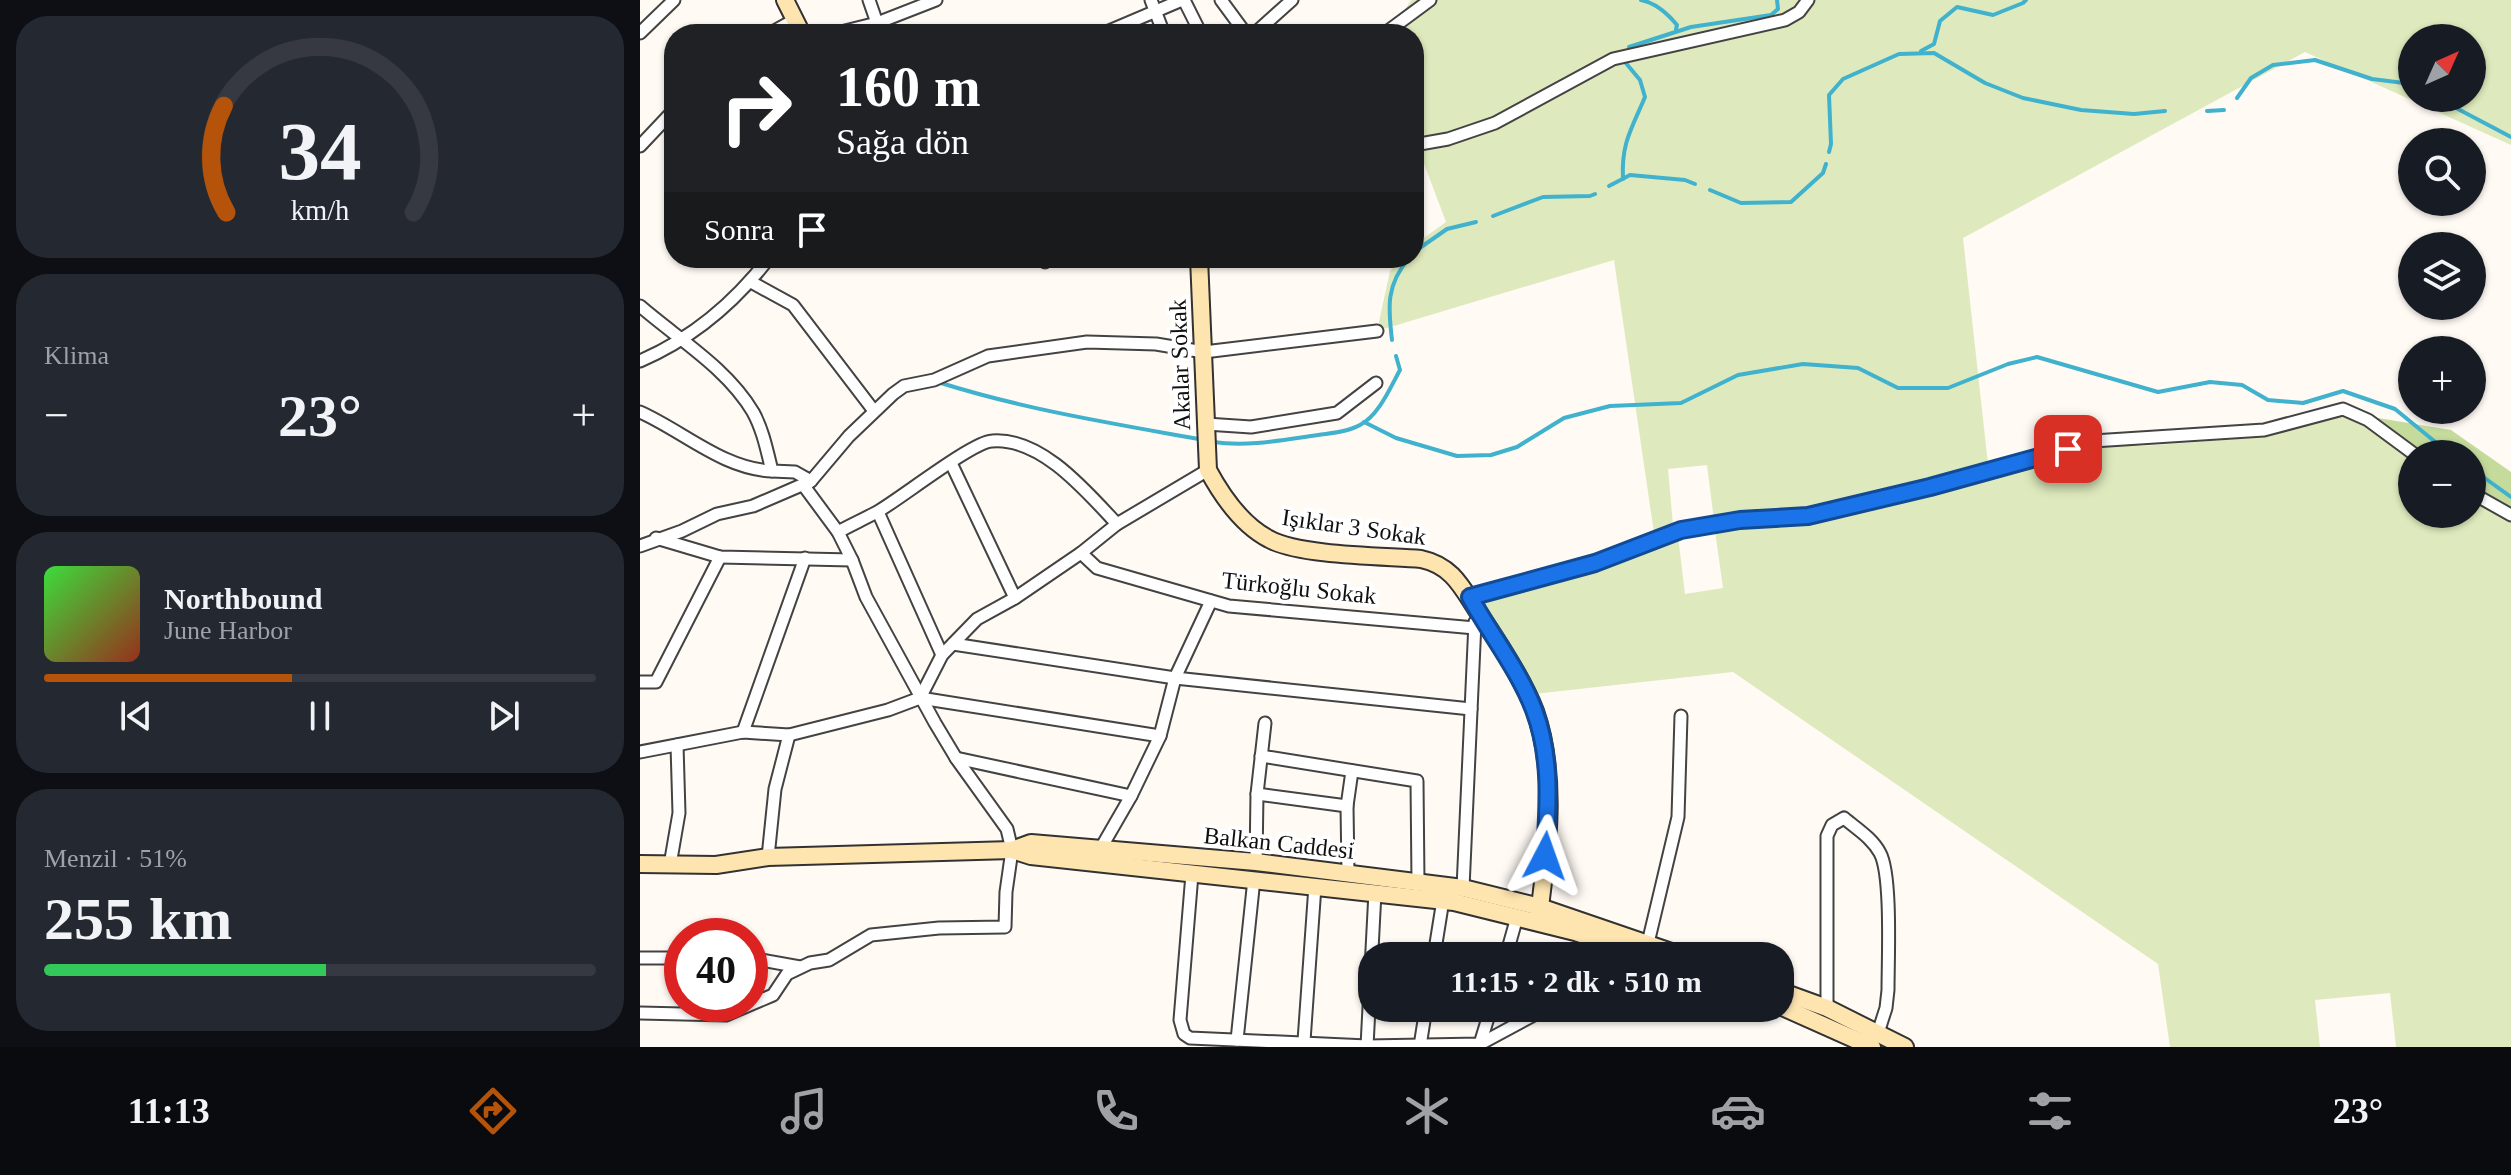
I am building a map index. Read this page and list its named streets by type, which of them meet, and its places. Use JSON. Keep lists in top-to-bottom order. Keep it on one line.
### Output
{"streets":{"main road":["Akalar Sokak","Işıklar 3 Sokak","Balkan Caddesi"],"street":["Türkoğlu Sokak"]},"crossings":[["Akalar Sokak","Işıklar 3 Sokak"],["Işıklar 3 Sokak","Balkan Caddesi"]],"north":"top right","page":{"map_buttons":["+","−"],"turn":["160 m","Sağa dön"],"then":"Sonra","tile":["Klima",["Menzil · 51%","255 km"]],"heat":["−","23°","+"],"song":["Northbound","June Harbor"],"limit":"40","trip":"11:15 · 2 dk · 510 m","tabs":["11:13","23°"],"gauge":["34","km/h"]}}
